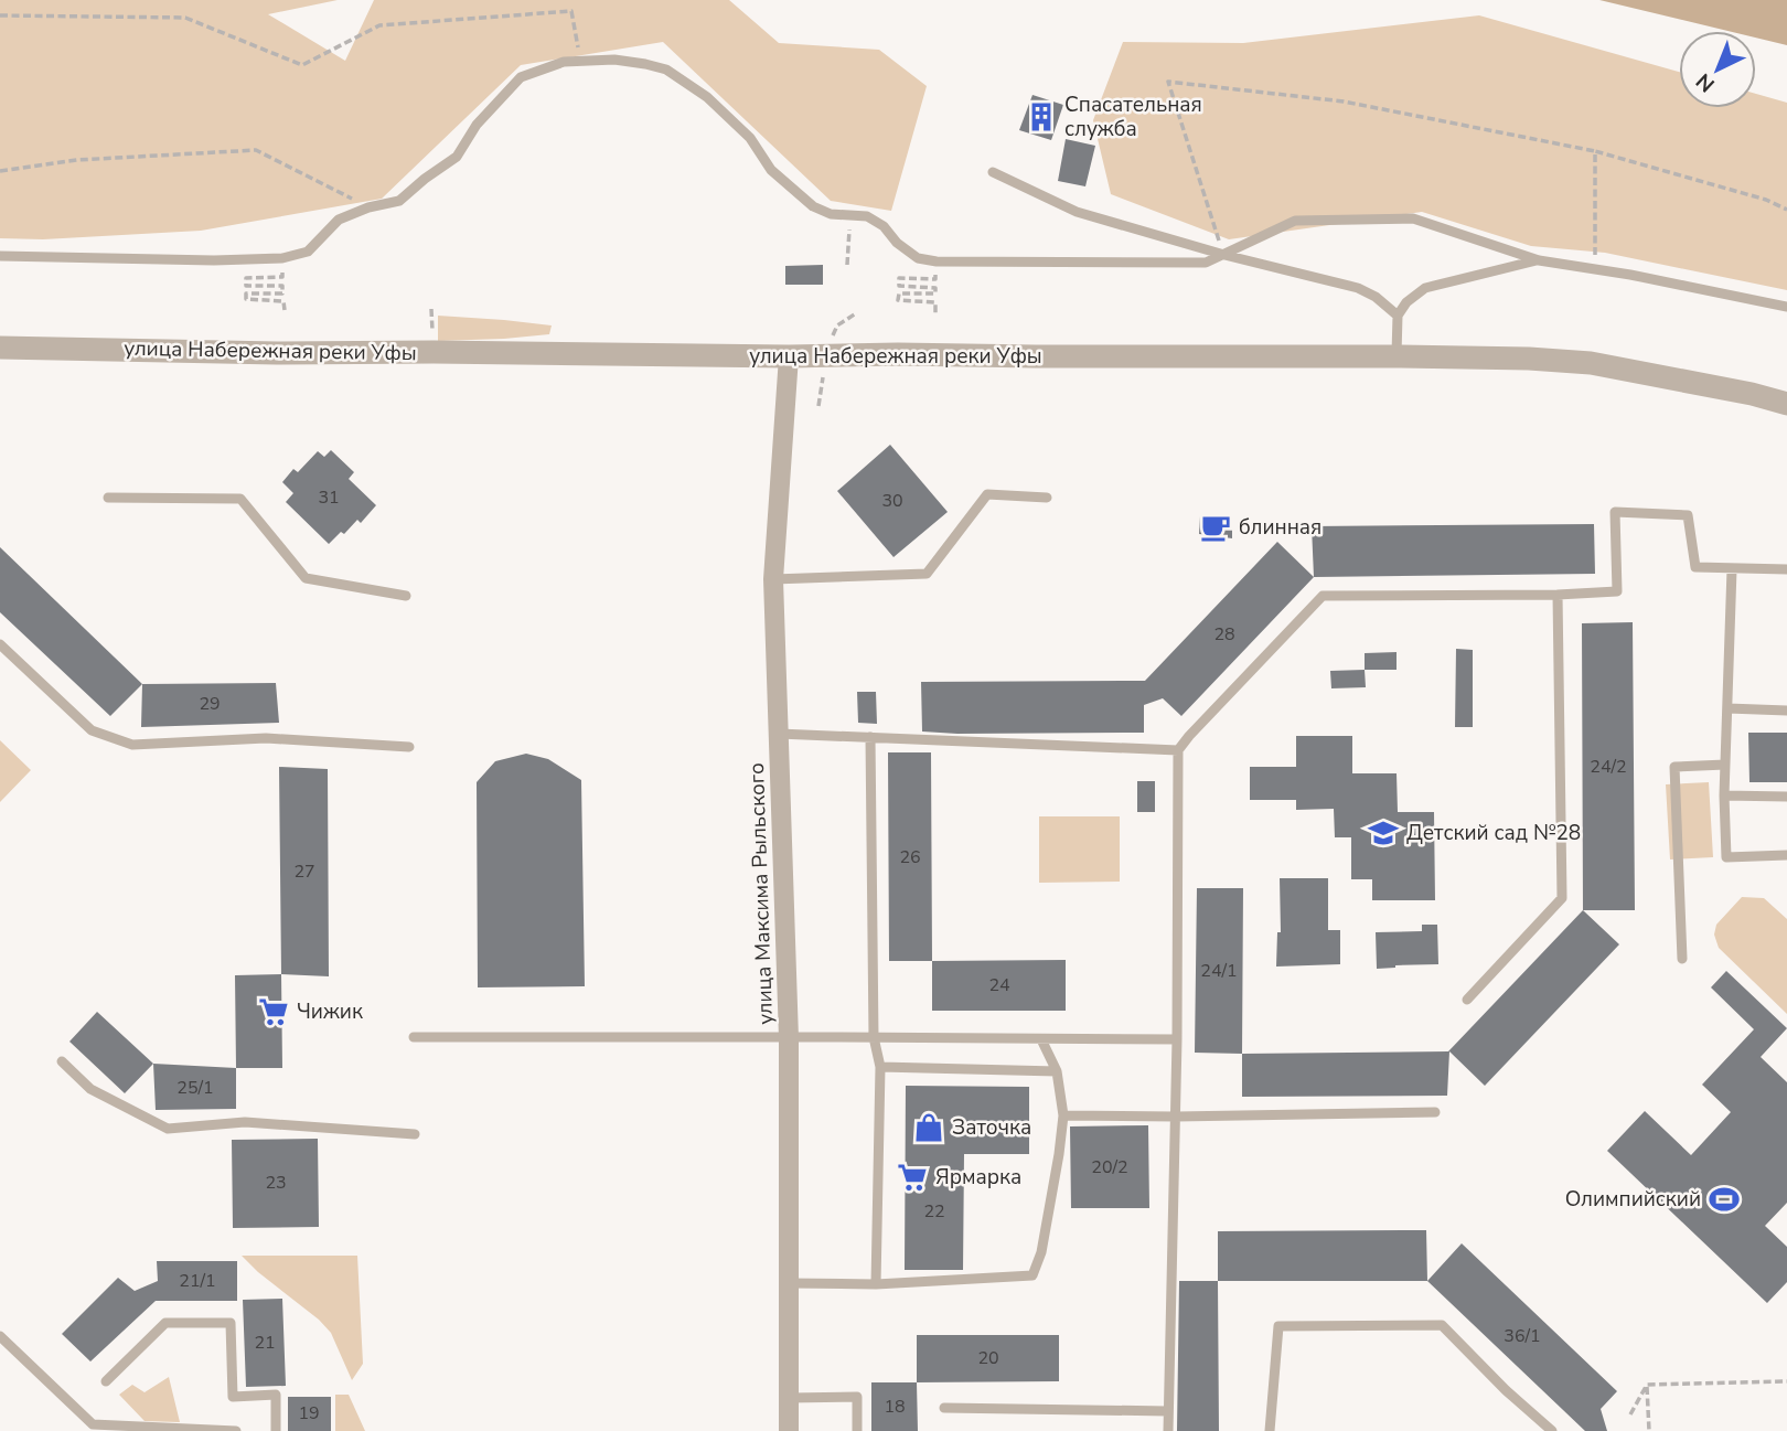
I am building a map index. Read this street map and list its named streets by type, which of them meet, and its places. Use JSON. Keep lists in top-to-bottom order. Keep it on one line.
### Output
{"streets":{"street":["улица Набережная реки Уфы","улица Максима Рыльского"]},"crossings":[["улица Набережная реки Уфы","улица Максима Рыльского"]],"places":{"building":["Спасательная служба"],"cafe":["блинная"],"school or university":["Детский сад №28"],"supermarket":["Чижик","Ярмарка"],"shop":["Заточка"],"sports":["Олимпийский"]},"house_numbers":["31","30","28","29","24/2","26","27","24/1","24","25/1","20/2","23","22","21/1","36/1","21","20","18","19"],"north":"bottom left"}
